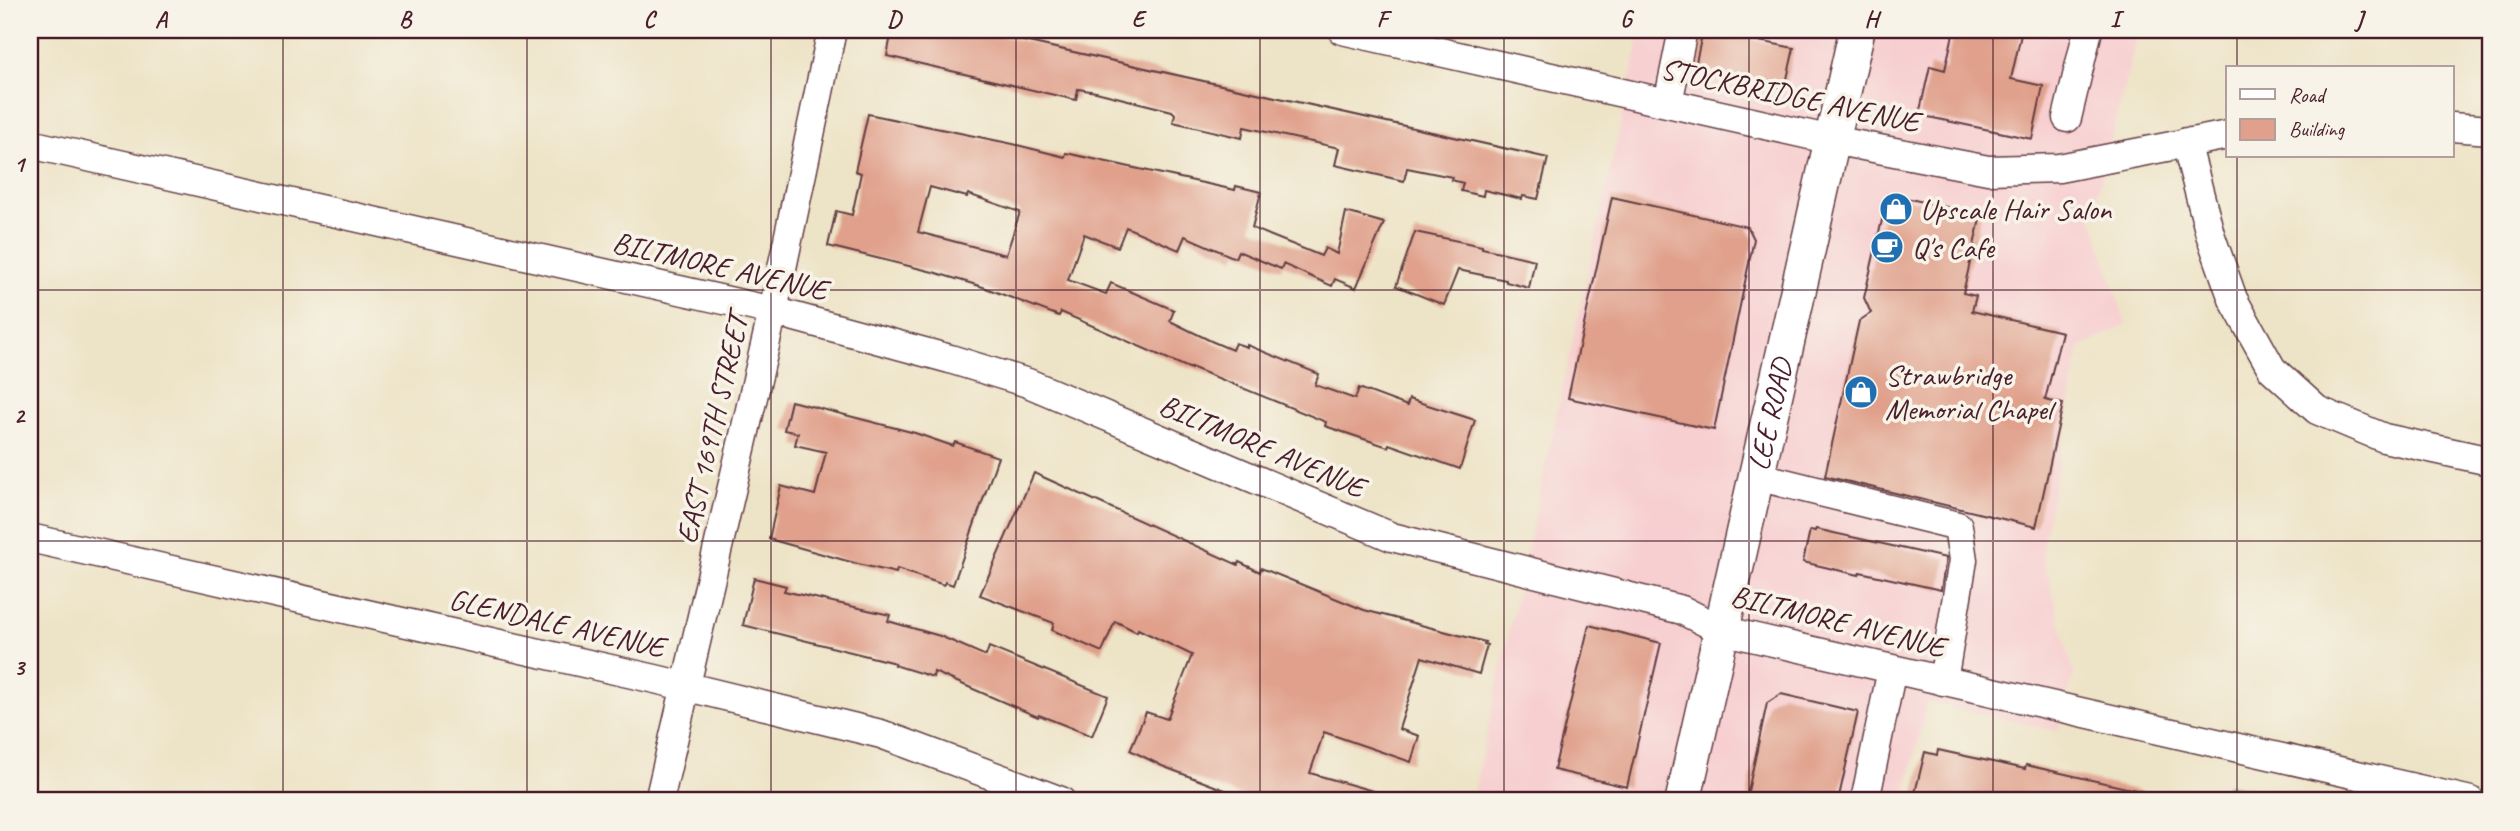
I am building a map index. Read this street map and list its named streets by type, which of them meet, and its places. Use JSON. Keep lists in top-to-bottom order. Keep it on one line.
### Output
{"streets":{"main road":["LEE ROAD"],"street":["STOCKBRIDGE AVENUE","BILTMORE AVENUE","EAST 169TH STREET","GLENDALE AVENUE"]},"crossings":[["STOCKBRIDGE AVENUE","LEE ROAD"],["BILTMORE AVENUE","LEE ROAD"],["BILTMORE AVENUE","EAST 169TH STREET"],["EAST 169TH STREET","GLENDALE AVENUE"]],"places":{"shop":["Upscale Hair Salon","Strawbridge Memorial Chapel"],"cafe":["Q's Cafe"]},"legend":["Road","Building"],"grid":{"columns":["A","B","C","D","E","F","G","H","I","J"],"rows":["1","2","3"]}}
